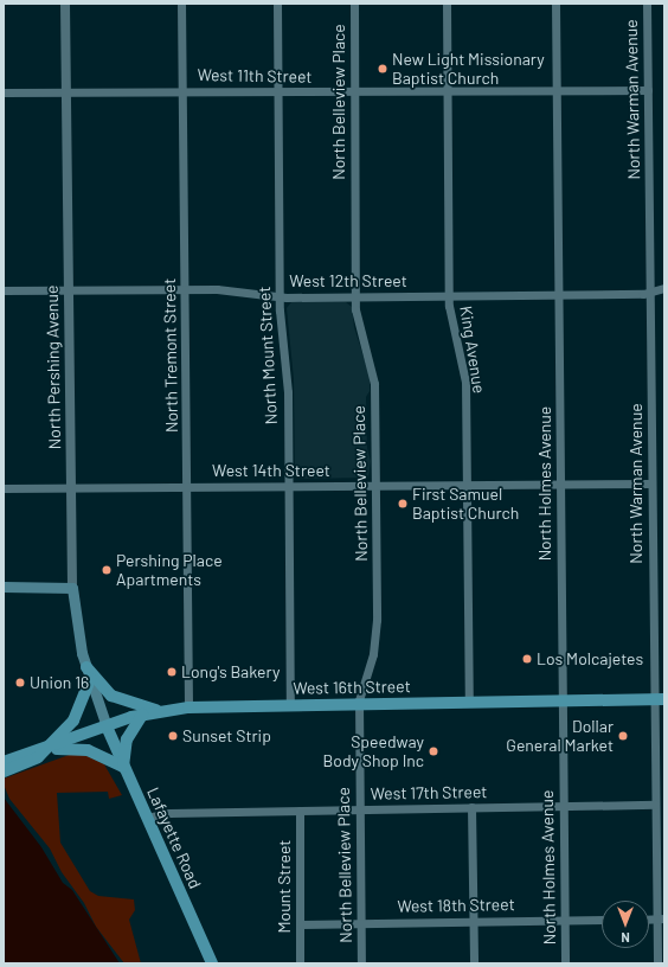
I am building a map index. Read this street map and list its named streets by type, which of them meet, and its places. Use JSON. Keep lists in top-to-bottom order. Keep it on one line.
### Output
{"streets":{"main road":["North Pershing Avenue","West 16th Street","Lafayette Road"],"street":["West 11th Street","North Warman Avenue","North Belleview Place","West 12th Street","King Avenue","North Tremont Street","North Mount Street","West 14th Street","North Holmes Avenue","West 17th Street","Mount Street","West 18th Street"]},"crossings":[["West 11th Street","North Warman Avenue"],["West 11th Street","North Belleview Place"],["West 11th Street","King Avenue"],["West 11th Street","North Tremont Street"],["West 11th Street","North Mount Street"],["West 11th Street","North Pershing Avenue"],["West 11th Street","North Holmes Avenue"],["North Warman Avenue","West 12th Street"],["North Warman Avenue","West 14th Street"],["North Warman Avenue","West 16th Street"],["North Warman Avenue","West 17th Street"],["North Belleview Place","West 12th Street"],["North Belleview Place","West 14th Street"],["North Belleview Place","West 16th Street"],["North Belleview Place","West 17th Street"],["North Belleview Place","West 18th Street"],["West 12th Street","King Avenue"],["West 12th Street","North Tremont Street"],["West 12th Street","North Mount Street"],["West 12th Street","North Pershing Avenue"],["West 12th Street","North Holmes Avenue"],["King Avenue","West 14th Street"],["King Avenue","West 16th Street"],["North Tremont Street","West 14th Street"],["North Tremont Street","West 16th Street"],["North Mount Street","West 14th Street"],["North Mount Street","West 16th Street"],["North Pershing Avenue","West 14th Street"],["North Pershing Avenue","West 16th Street"],["North Pershing Avenue","Lafayette Road"],["West 14th Street","North Holmes Avenue"],["North Holmes Avenue","West 16th Street"],["North Holmes Avenue","West 17th Street"],["North Holmes Avenue","West 18th Street"],["West 16th Street","Lafayette Road"],["West 17th Street","Lafayette Road"],["West 17th Street","Mount Street"],["Mount Street","West 18th Street"]],"places":["New Light Missionary Baptist Church","First Samuel Baptist Church","Pershing Place Apartments","Los Molcajetes","Long's Bakery","Union 16","Sunset Strip","Dollar General Market","Speedway Body Shop Inc"],"north":"bottom"}
